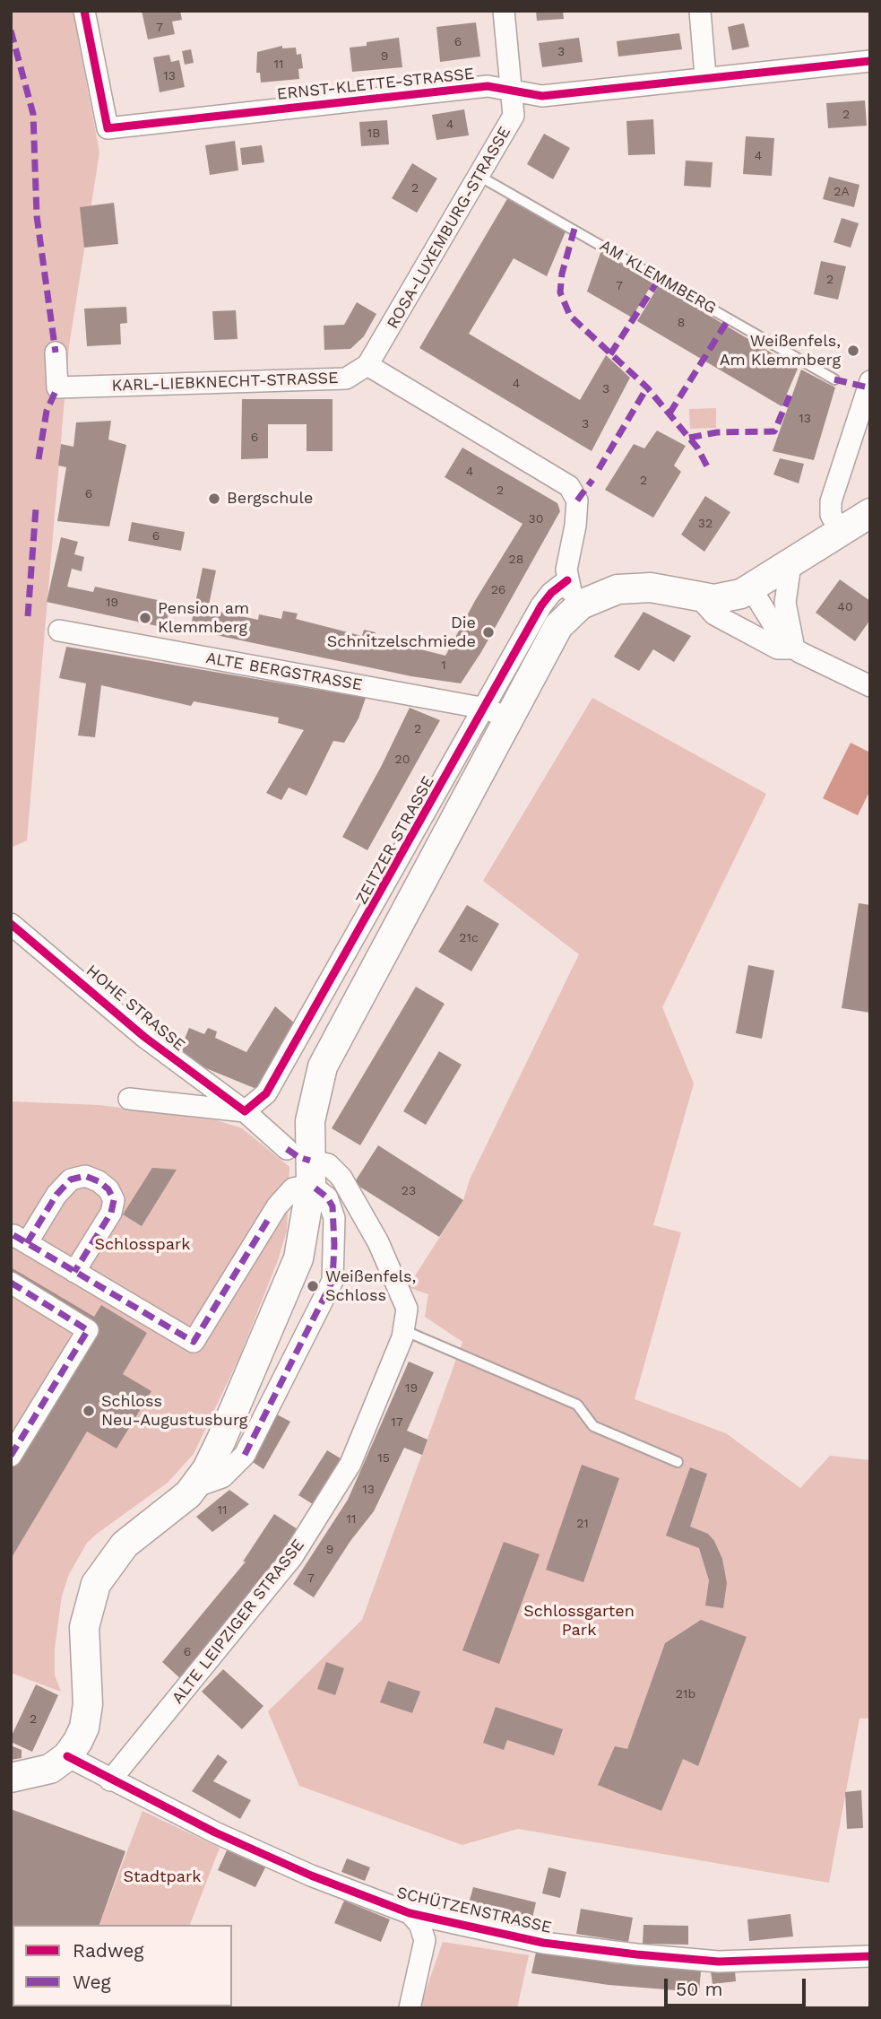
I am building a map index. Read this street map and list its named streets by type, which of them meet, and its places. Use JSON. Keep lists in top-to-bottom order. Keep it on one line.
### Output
{"streets":{"main road":["ZEITZER STRASSE"],"street":["ERNST-KLETTE-STRASSE","ROSA-LUXEMBURG-STRASSE","KARL-LIEBKNECHT-STRASSE","ALTE BERGSTRASSE","HOHE STRASSE","ALTE LEIPZIGER STRASSE","SCHÜTZENSTRASSE"],"lane":["AM KLEMMBERG"]},"crossings":[["ERNST-KLETTE-STRASSE","ROSA-LUXEMBURG-STRASSE"],["ROSA-LUXEMBURG-STRASSE","AM KLEMMBERG"],["ROSA-LUXEMBURG-STRASSE","KARL-LIEBKNECHT-STRASSE"],["ALTE BERGSTRASSE","ZEITZER STRASSE"],["ZEITZER STRASSE","HOHE STRASSE"],["ZEITZER STRASSE","ALTE LEIPZIGER STRASSE"],["ZEITZER STRASSE","SCHÜTZENSTRASSE"],["HOHE STRASSE","ALTE LEIPZIGER STRASSE"],["ALTE LEIPZIGER STRASSE","SCHÜTZENSTRASSE"]],"parks":["Schlosspark","Schlossgarten Park","Stadtpark"],"places":["Weißenfels, Am Klemmberg","Bergschule","Pension am Klemmberg","Die Schnitzelschmiede","Weißenfels, Schloss","Schloss Neu-Augustusburg"],"house_numbers":["7","6","3","9","11","13","2","4","1B","4","2","2A","2","7","8","4","3","13","3","6","4","2","2","6","30","32","6","28","26","19","40","1","2","20","21c","23","19","17","15","13","11","11","21","9","7","6","21b","2"],"legend":["Radweg","Weg"],"scale_bar":"50 m"}
